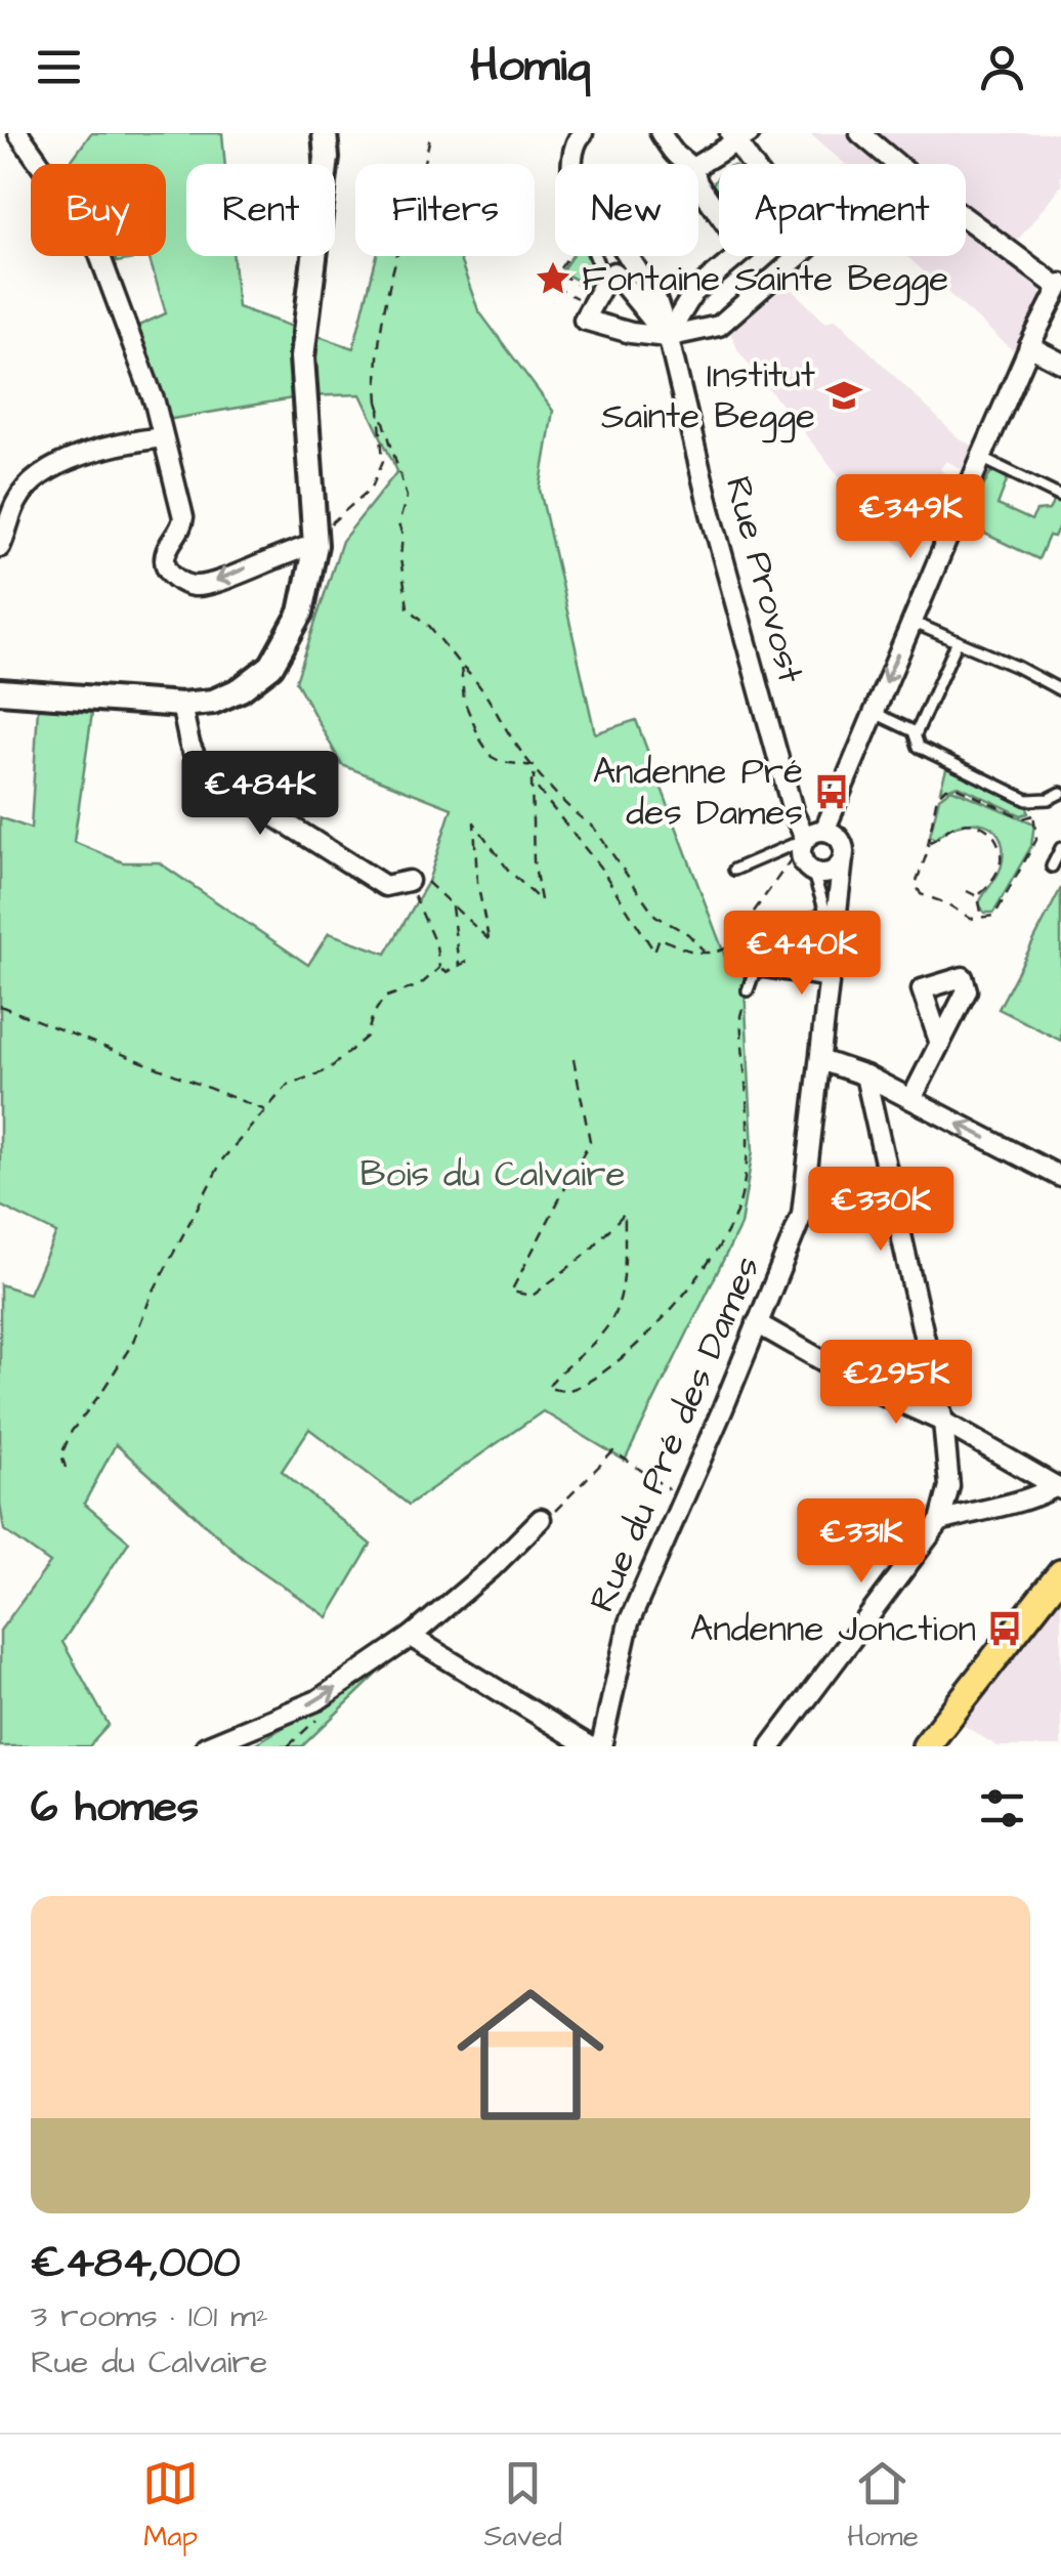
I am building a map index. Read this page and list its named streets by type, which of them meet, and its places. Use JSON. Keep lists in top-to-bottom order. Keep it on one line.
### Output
{"streets":{"street":["Rue Provost","Rue du Pré des Dames"]},"crossings":[["Rue Provost","Rue du Pré des Dames"]],"parks":["Bois du Calvaire"],"places":{"place":["Fontaine Sainte Begge"],"school or university":["Institut Sainte Begge"],"bus stop":["Andenne Pré des Dames","Andenne Jonction"]},"page":{"header":"Homiq","chip":["Buy","Rent","Filters","New","Apartment"],"price":["€349K","€484K","€440K","€330K","€295K","€331K"],"heading":"6 homes","list":[{"name":"€484,000","note":"3 rooms · 101 m² · Rue du Calvaire"}],"tabs":["Map","Saved","Home"]}}
